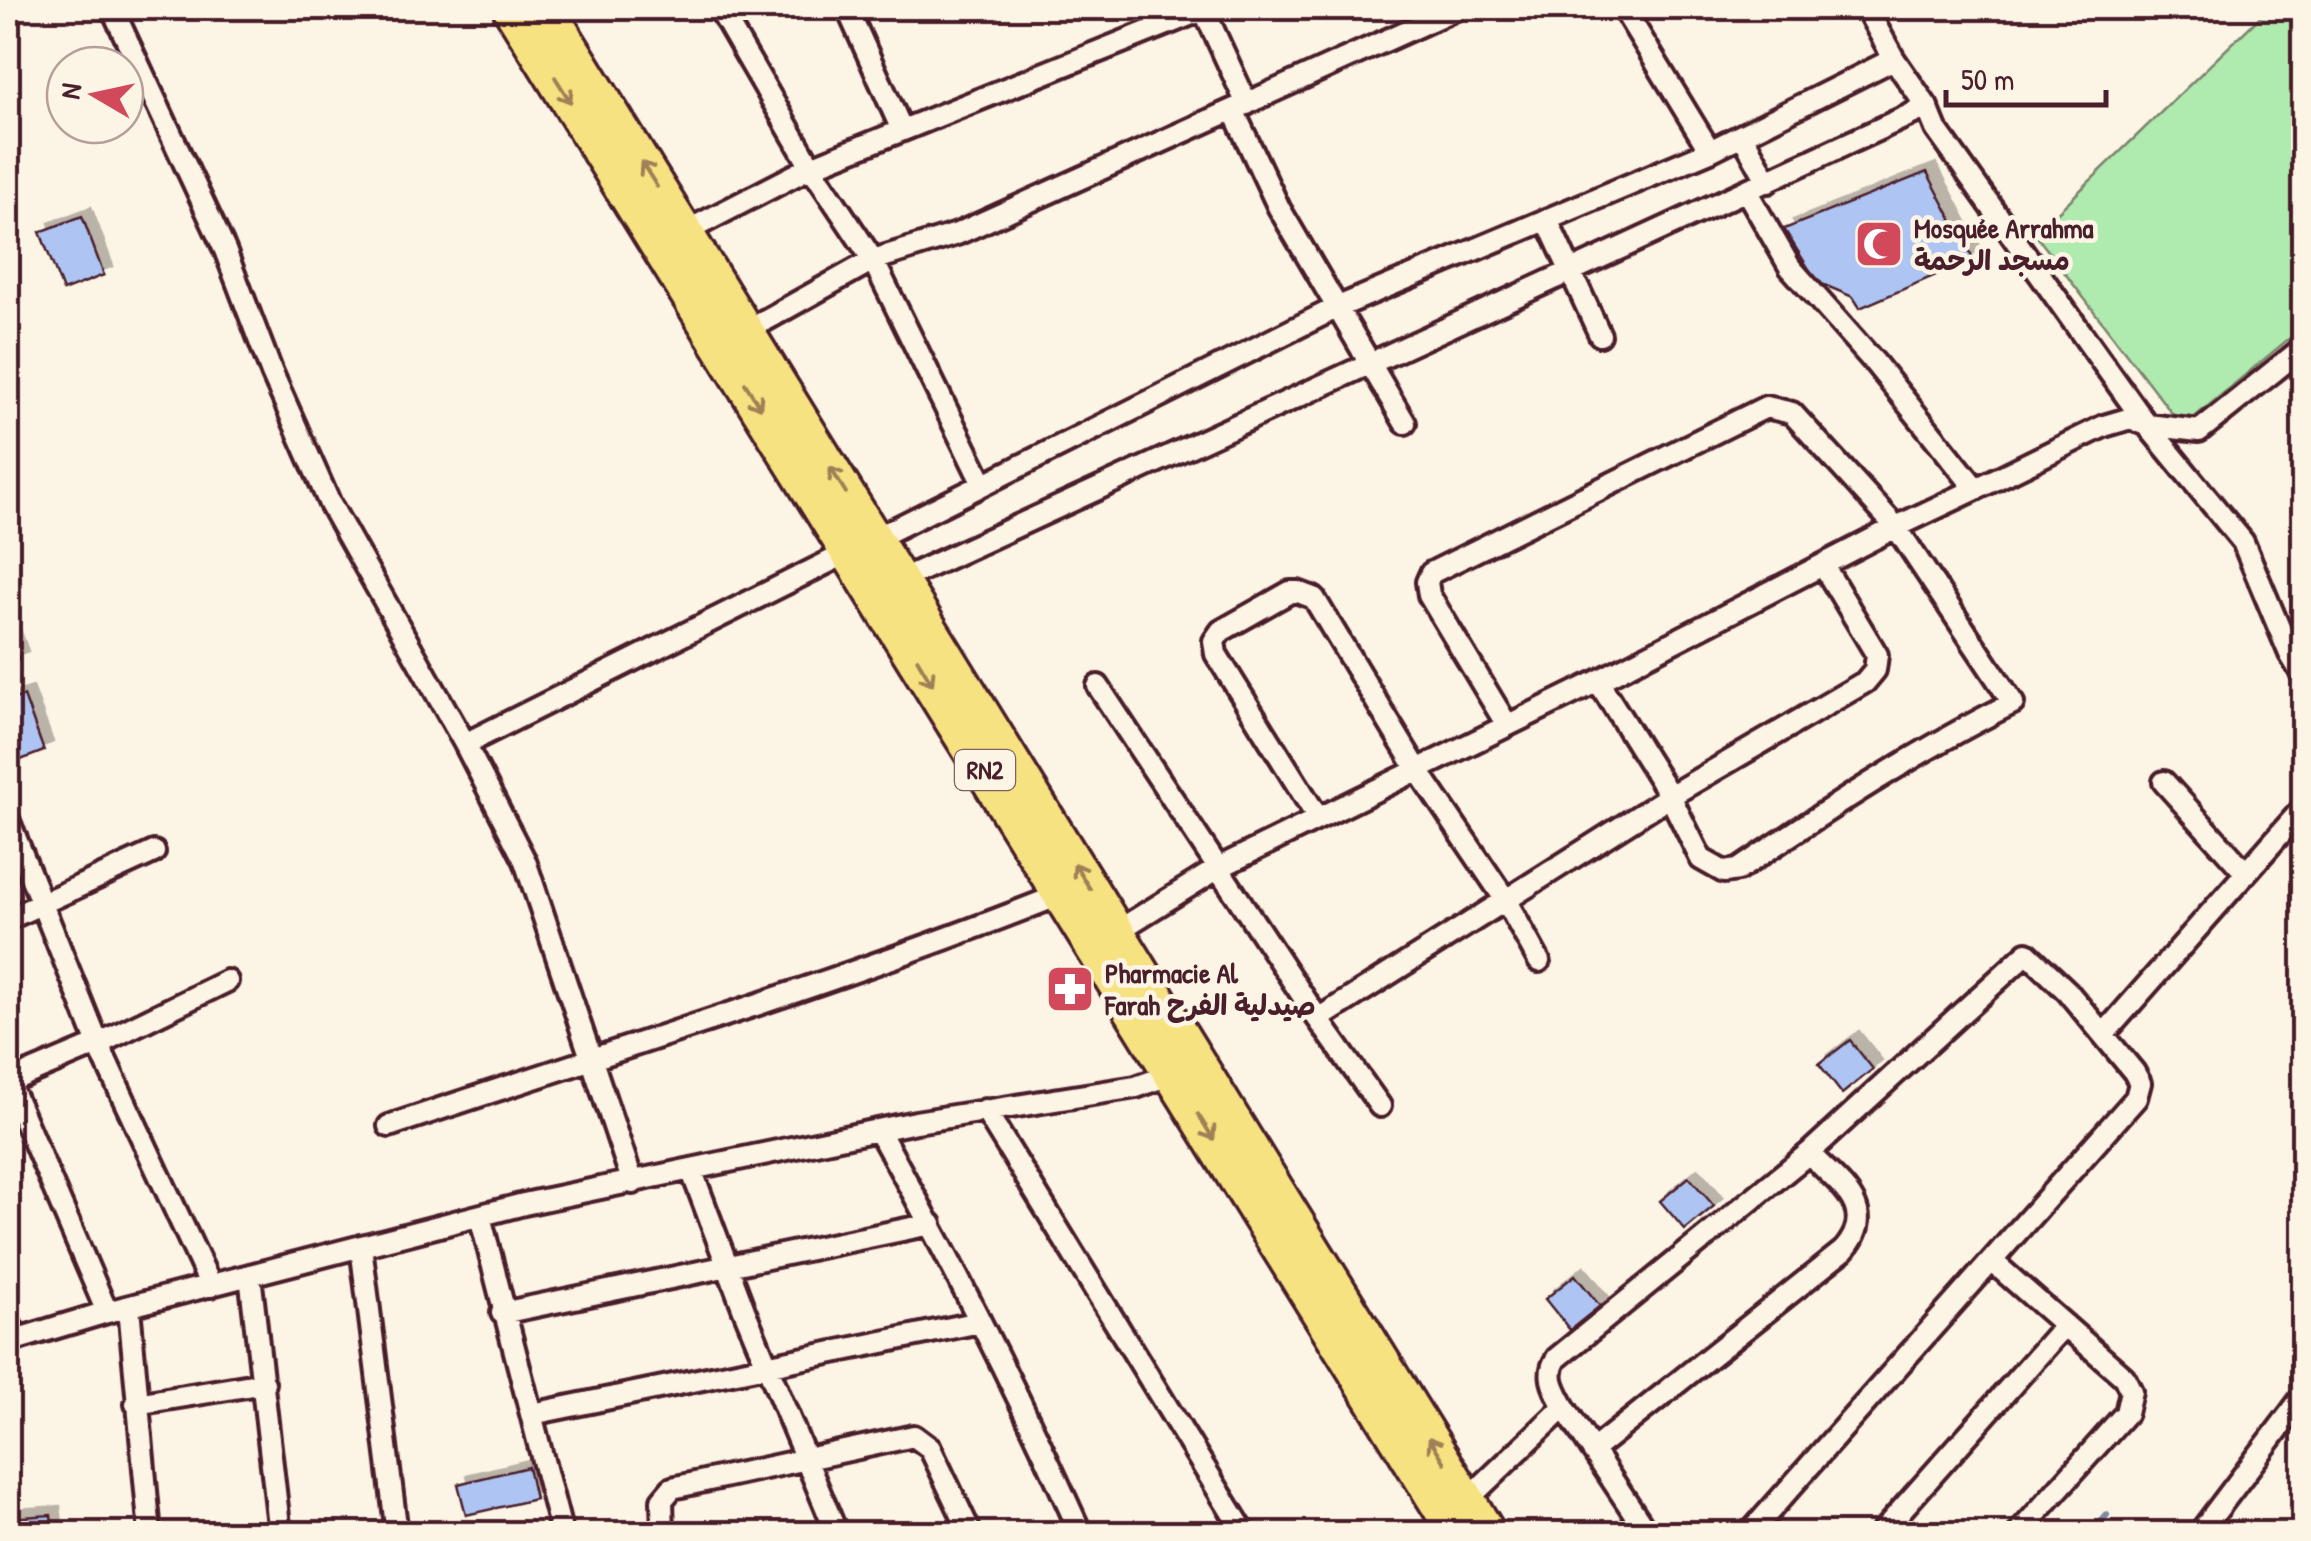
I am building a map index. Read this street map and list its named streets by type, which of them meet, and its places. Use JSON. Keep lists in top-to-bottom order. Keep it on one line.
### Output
{"streets":{"highway":["RN2"]},"places":{"mosque":["Mosquée Arrahma مسجد الرحمة"],"pharmacy":["Pharmacie Al Farah صيدلية الفرح"]},"scale_bar":"50 m","north":"left"}
